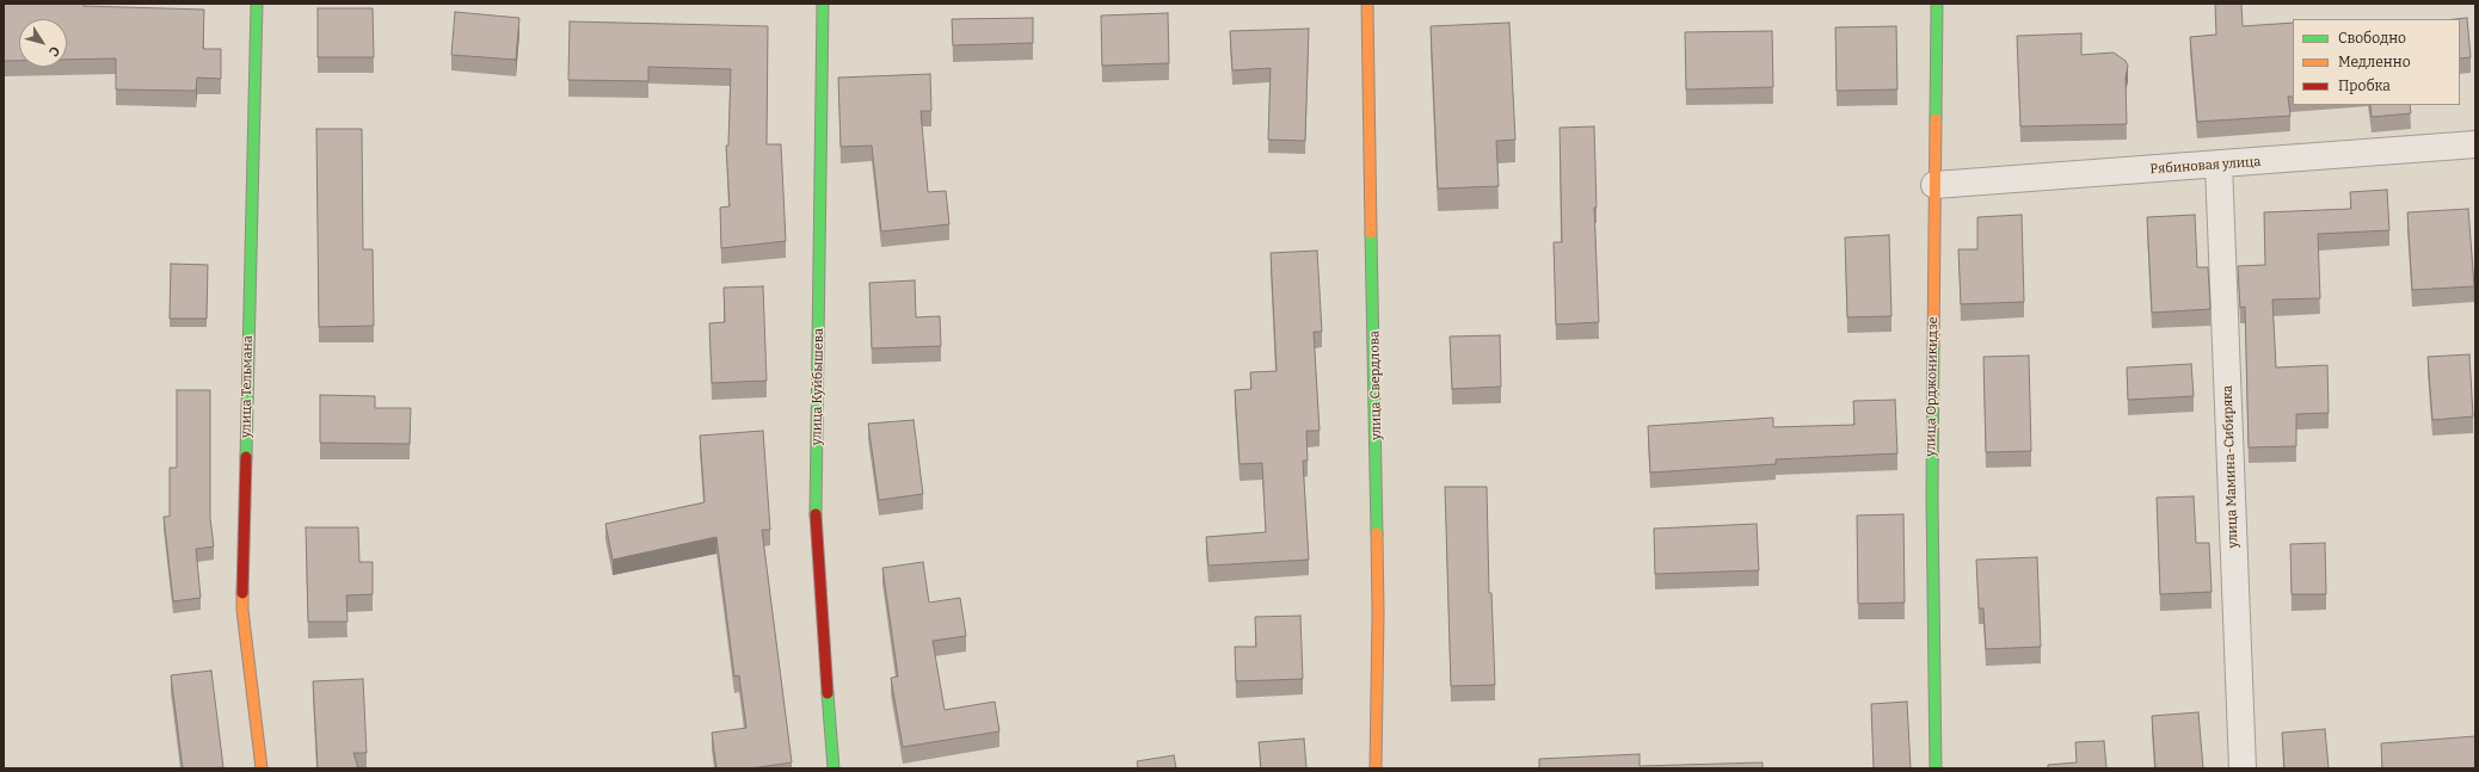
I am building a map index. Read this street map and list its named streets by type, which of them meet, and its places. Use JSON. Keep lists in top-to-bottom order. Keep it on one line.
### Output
{"streets":{"street":["Рябиновая улица","улица Свердлова","улица Тельмана","улица Куйбышева","улица Орджоникидзе","улица Мамина-Сибиряка"]},"crossings":[["Рябиновая улица","улица Орджоникидзе"],["Рябиновая улица","улица Мамина-Сибиряка"]],"legend":["Свободно","Медленно","Пробка"],"north":"bottom right"}
